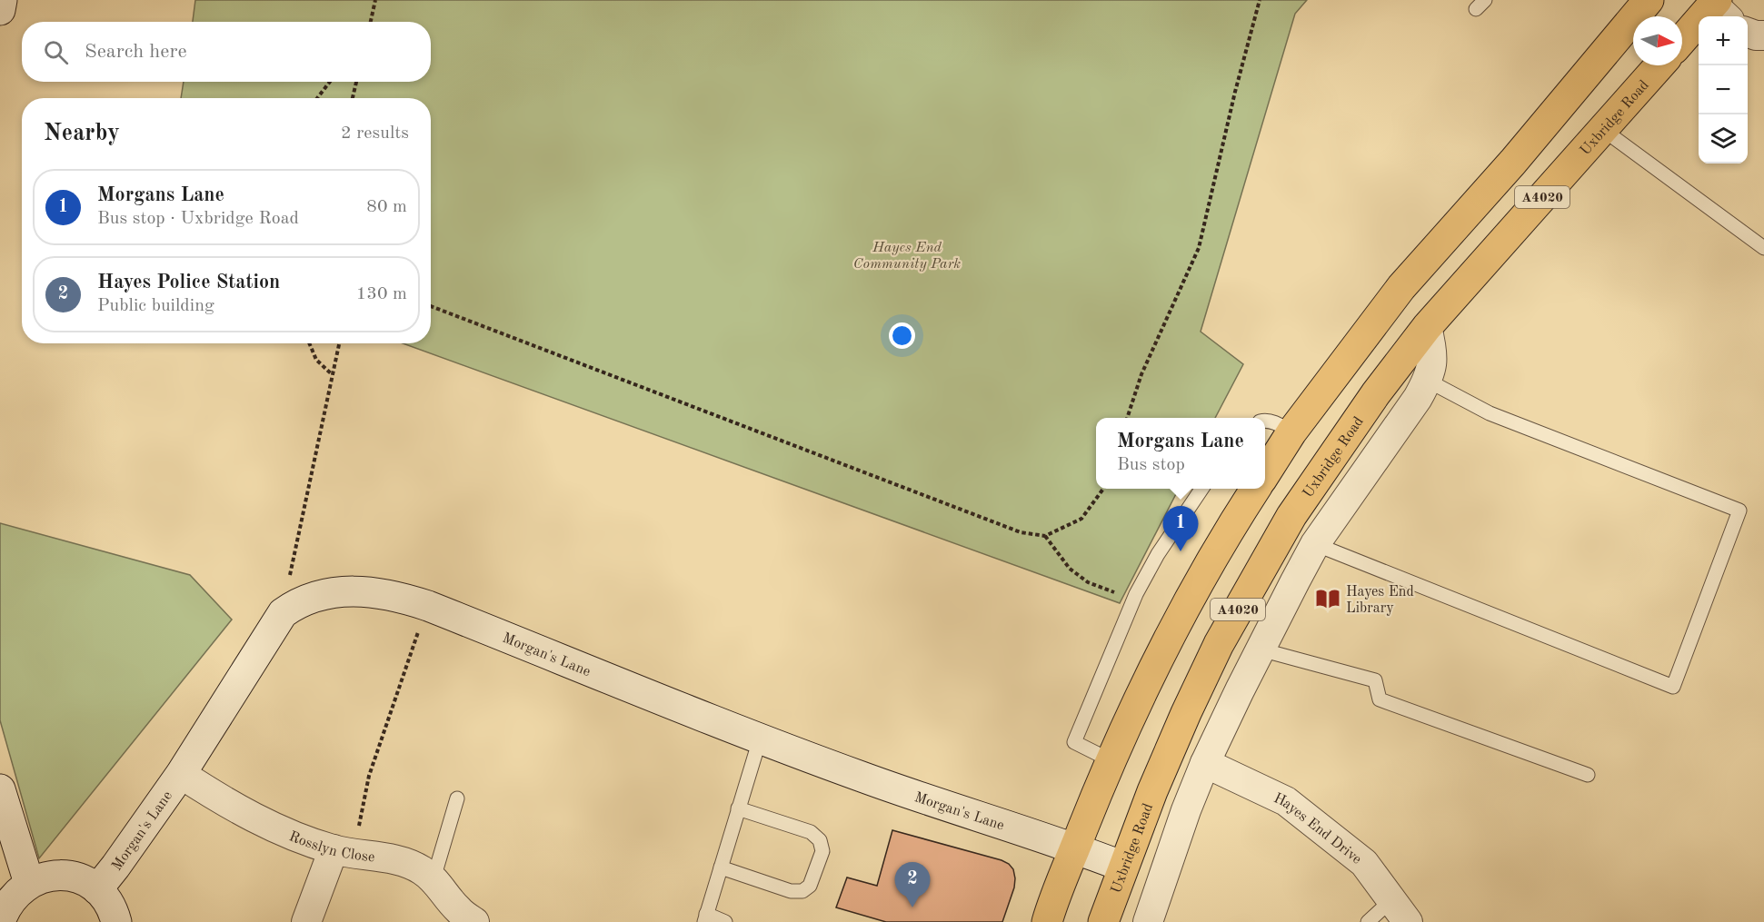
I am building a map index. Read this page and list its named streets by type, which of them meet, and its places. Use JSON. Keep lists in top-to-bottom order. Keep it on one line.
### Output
{"streets":{"main road":["Uxbridge Road","A4020"],"street":["Morgan's Lane","Hayes End Drive","Rosslyn Close"]},"crossings":[["Uxbridge Road","Morgan's Lane"],["A4020","Morgan's Lane"],["Morgan's Lane","Rosslyn Close"]],"parks":["Hayes End Community Park"],"places":{"library":["Hayes End Library"]},"north":"right","page":{"map_buttons":["+","−"],"search":"Search here","heading":["Nearby","2 results"],"list":[{"mark":"1","name":"Morgans Lane","note":"Bus stop · Uxbridge Road","value":"80 m"},{"mark":"2","name":"Hayes Police Station","note":"Public building","value":"130 m"}],"popup":["Morgans Lane","Bus stop"],"pins":["1","2"]}}
